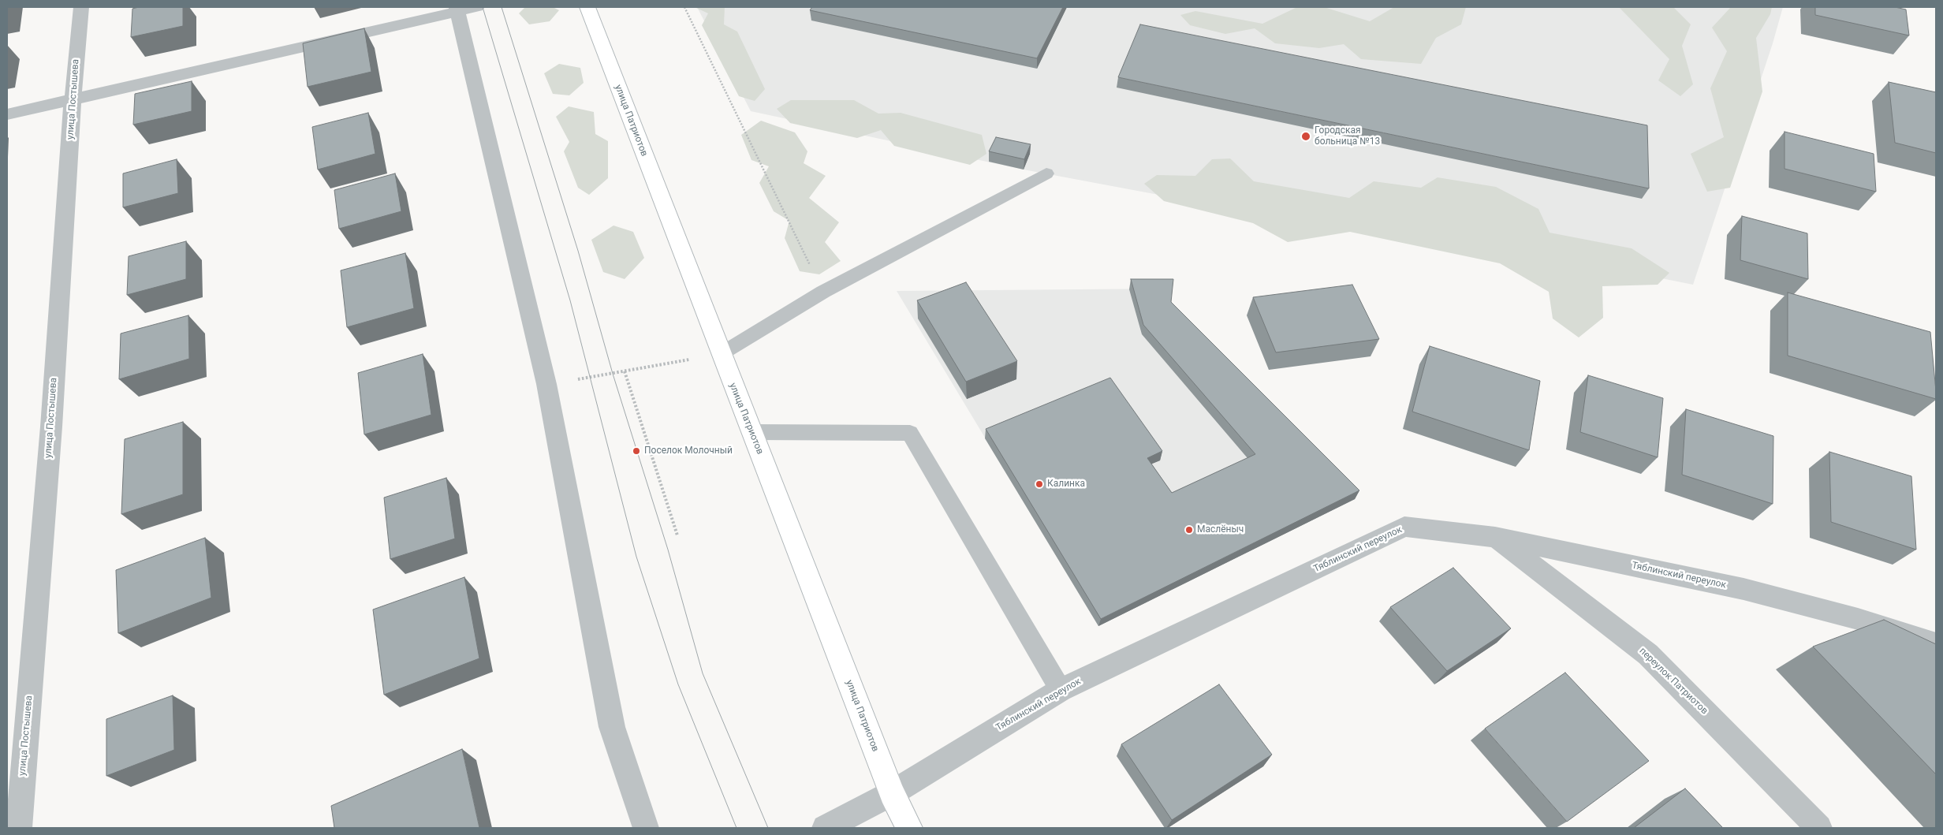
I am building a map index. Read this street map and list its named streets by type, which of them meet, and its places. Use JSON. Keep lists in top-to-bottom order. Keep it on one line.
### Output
{"streets":{"main road":["улица Патриотов"],"street":["улица Постышева","Тяблинский переулок","переулок Патриотов"]},"crossings":[["улица Патриотов","Тяблинский переулок"],["Тяблинский переулок","переулок Патриотов"]],"places":["Городская больница №13","Поселок Молочный","Калинка","Маслёныч"]}
